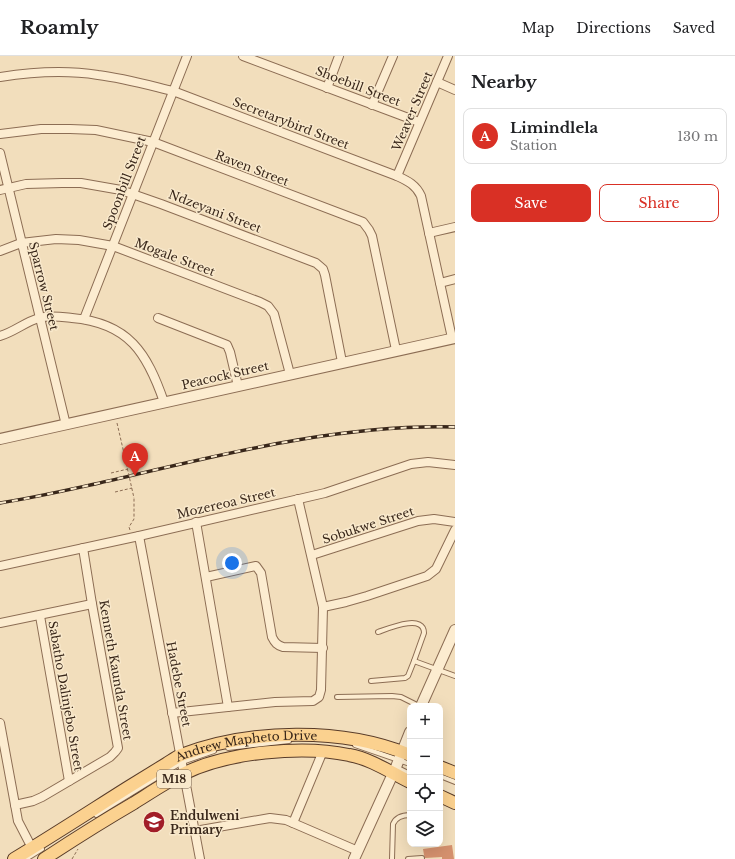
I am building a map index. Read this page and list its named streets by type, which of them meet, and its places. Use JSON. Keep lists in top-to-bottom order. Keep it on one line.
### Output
{"streets":{"main road":["Andrew Mapheto Drive","M18"],"street":["Shoebill Street","Weaver Street","Secretarybird Street","Raven Street","Spoonbill Street","Ndzeyani Street","Mogale Street","Sparrow Street","Peacock Street","Mozereoa Street","Sobukwe Street","Kenneth Kaunda Street","Hadebe Street","Sabatho Dalinjebo Street"]},"crossings":[["Shoebill Street","Weaver Street"],["Weaver Street","Secretarybird Street"],["Secretarybird Street","Spoonbill Street"],["Secretarybird Street","Peacock Street"],["Raven Street","Spoonbill Street"],["Raven Street","Peacock Street"],["Spoonbill Street","Ndzeyani Street"],["Spoonbill Street","Mogale Street"],["Ndzeyani Street","Sparrow Street"],["Ndzeyani Street","Peacock Street"],["Mogale Street","Sparrow Street"],["Mogale Street","Peacock Street"],["Sparrow Street","Peacock Street"],["Mozereoa Street","Kenneth Kaunda Street"],["Mozereoa Street","Hadebe Street"],["Kenneth Kaunda Street","Sabatho Dalinjebo Street"],["Hadebe Street","Andrew Mapheto Drive"]],"places":{"school or university":["Endulweni Primary"]},"page":{"header":"Roamly","nav":["Map","Directions","Saved"],"heading":"Nearby","list":[{"mark":"A","name":"Limindlela","note":"Station","value":"130 m"}],"buttons":["Save","Share"],"pins":"A","map_buttons":["+","−"]}}
